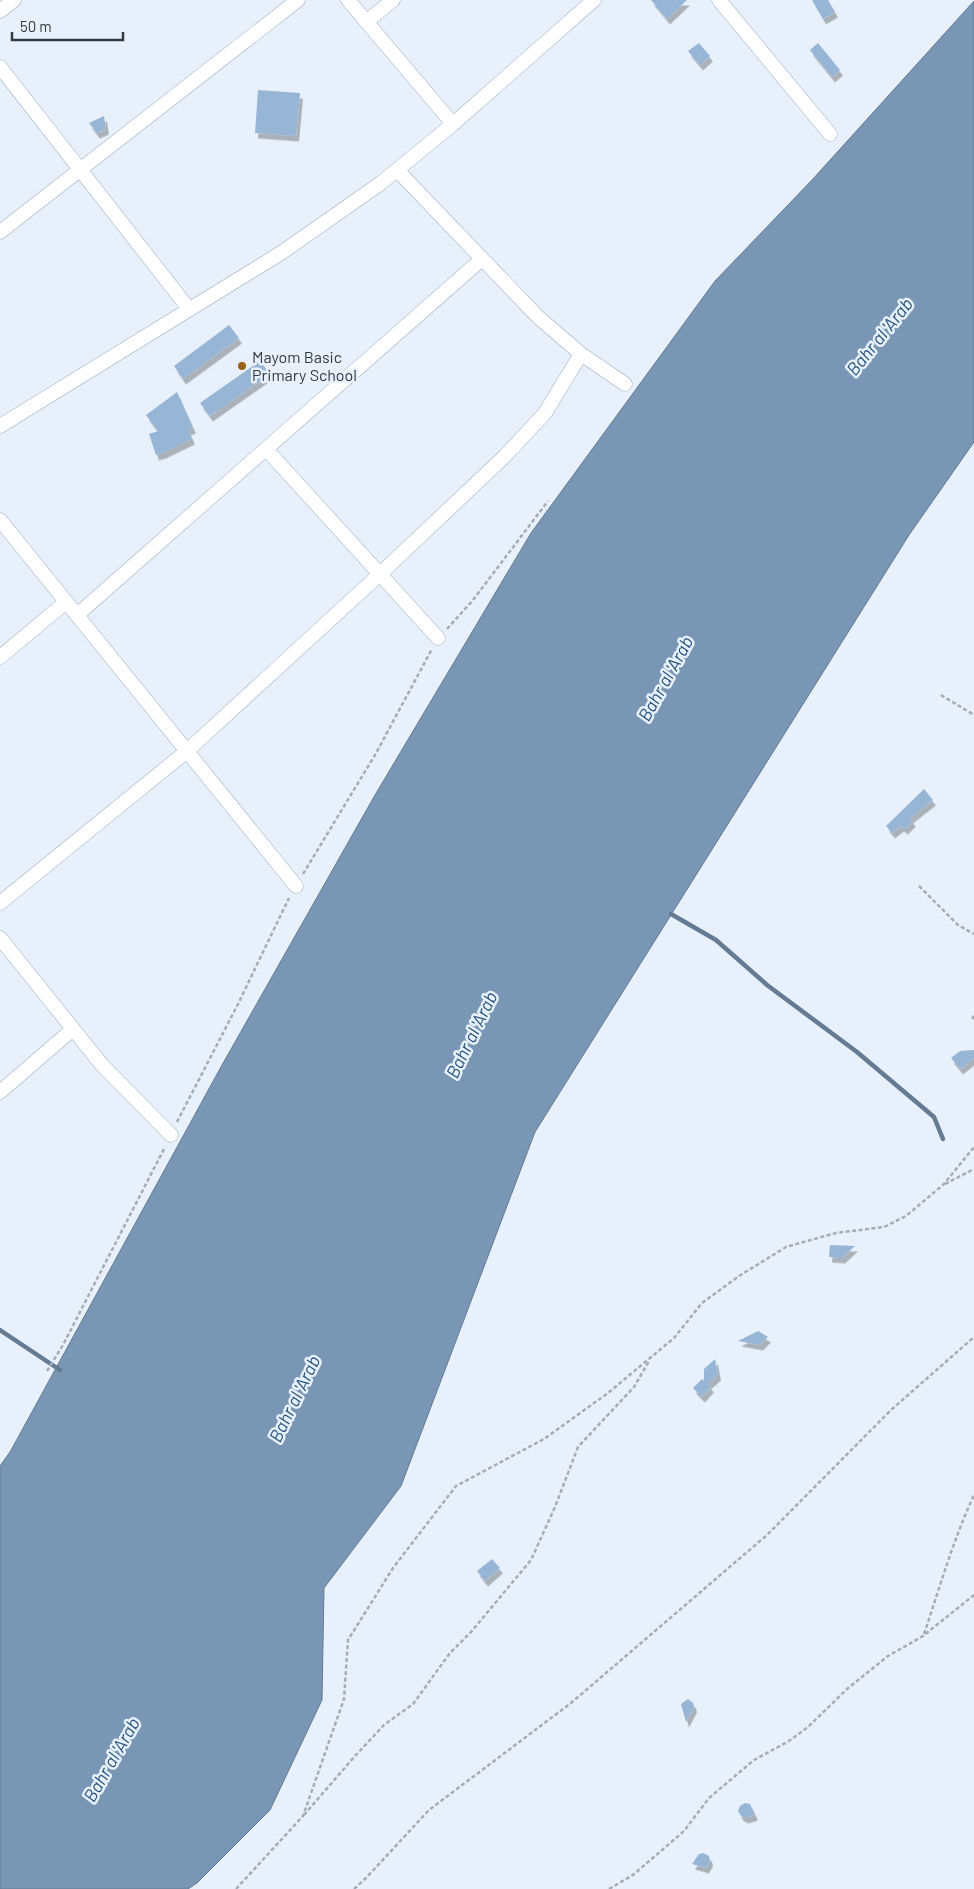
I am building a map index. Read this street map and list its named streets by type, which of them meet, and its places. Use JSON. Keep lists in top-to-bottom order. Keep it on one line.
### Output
{"water":["Bahr al 'Arab"],"places":["Mayom Basic Primary School"],"scale_bar":"50 m"}
